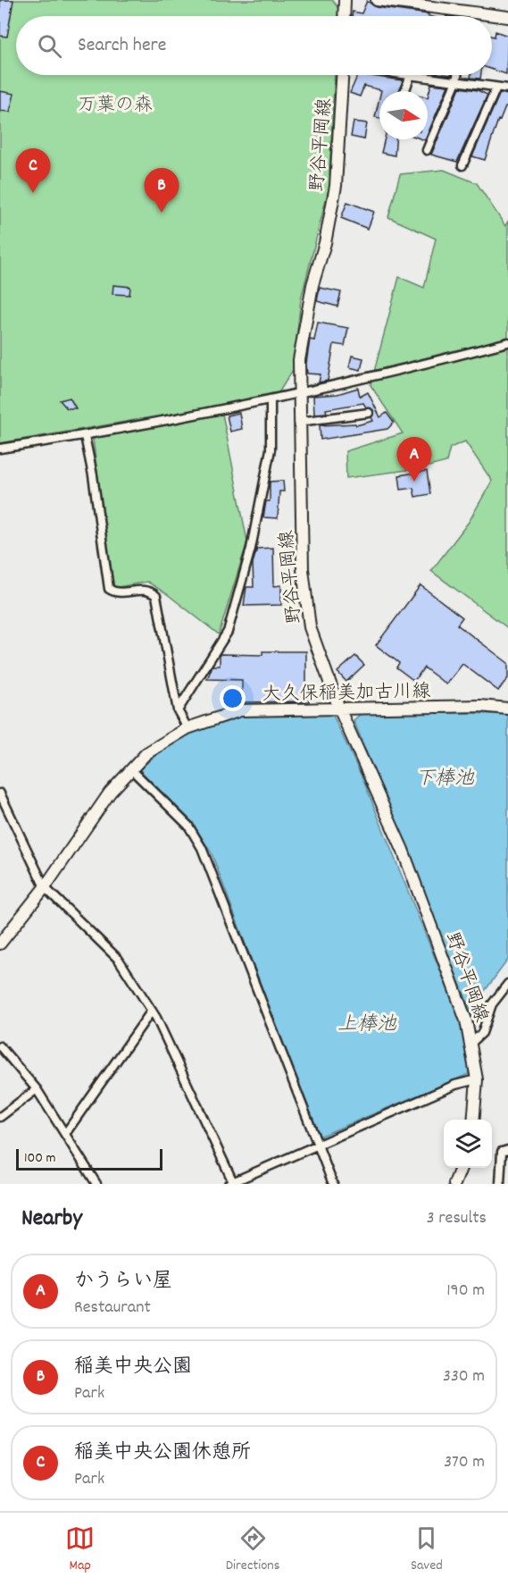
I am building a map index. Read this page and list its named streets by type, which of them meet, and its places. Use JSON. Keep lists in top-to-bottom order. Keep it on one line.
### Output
{"streets":{"main road":["野谷平岡線","大久保稲美加古川線"]},"crossings":[["野谷平岡線","大久保稲美加古川線"]],"water":["下棒池","上棒池"],"parks":["万葉の森"],"scale_bar":"100 m","north":"right","page":{"search":"Search here","pins":["C","B","A"],"scale":"100 m","heading":["Nearby","3 results"],"list":[{"mark":"A","name":"かうらい屋","note":"Restaurant","value":"190 m"},{"mark":"B","name":"稲美中央公園","note":"Park","value":"330 m"},{"mark":"C","name":"稲美中央公園休憩所","note":"Park","value":"370 m"}],"nav":["Map","Directions","Saved"]}}
